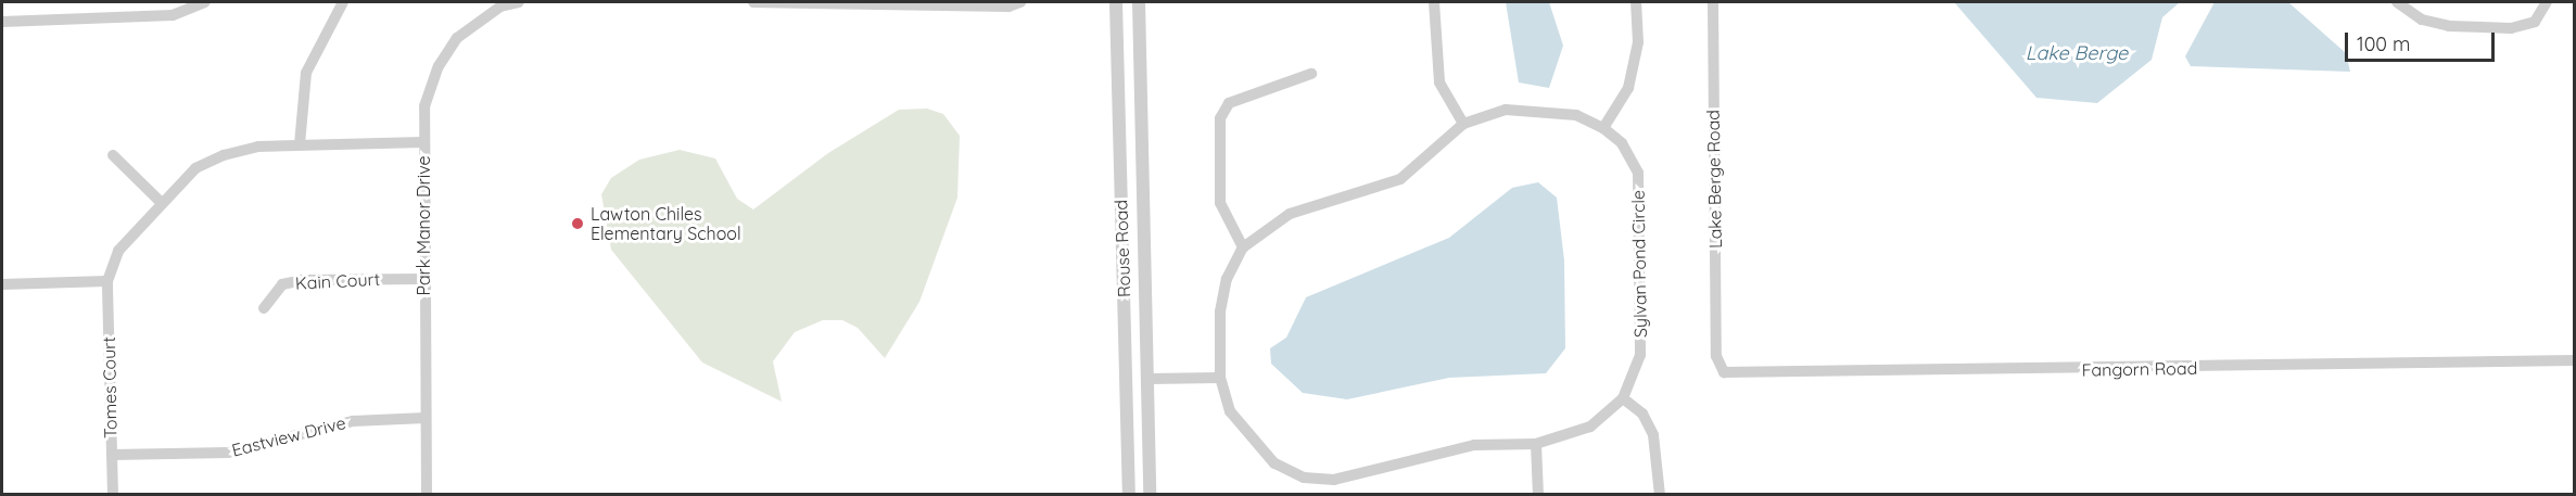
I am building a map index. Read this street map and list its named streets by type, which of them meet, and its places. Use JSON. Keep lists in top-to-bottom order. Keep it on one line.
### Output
{"streets":{"street":["Lake Berge Road","Park Manor Drive","Rouse Road","Sylvan Pond Circle","Kain Court","Fangorn Road","Tomes Court","Eastview Drive"]},"crossings":[["Lake Berge Road","Fangorn Road"],["Park Manor Drive","Kain Court"],["Park Manor Drive","Eastview Drive"],["Tomes Court","Eastview Drive"]],"water":["Lake Berge"],"places":["Lawton Chiles Elementary School"],"scale_bar":"100 m"}
